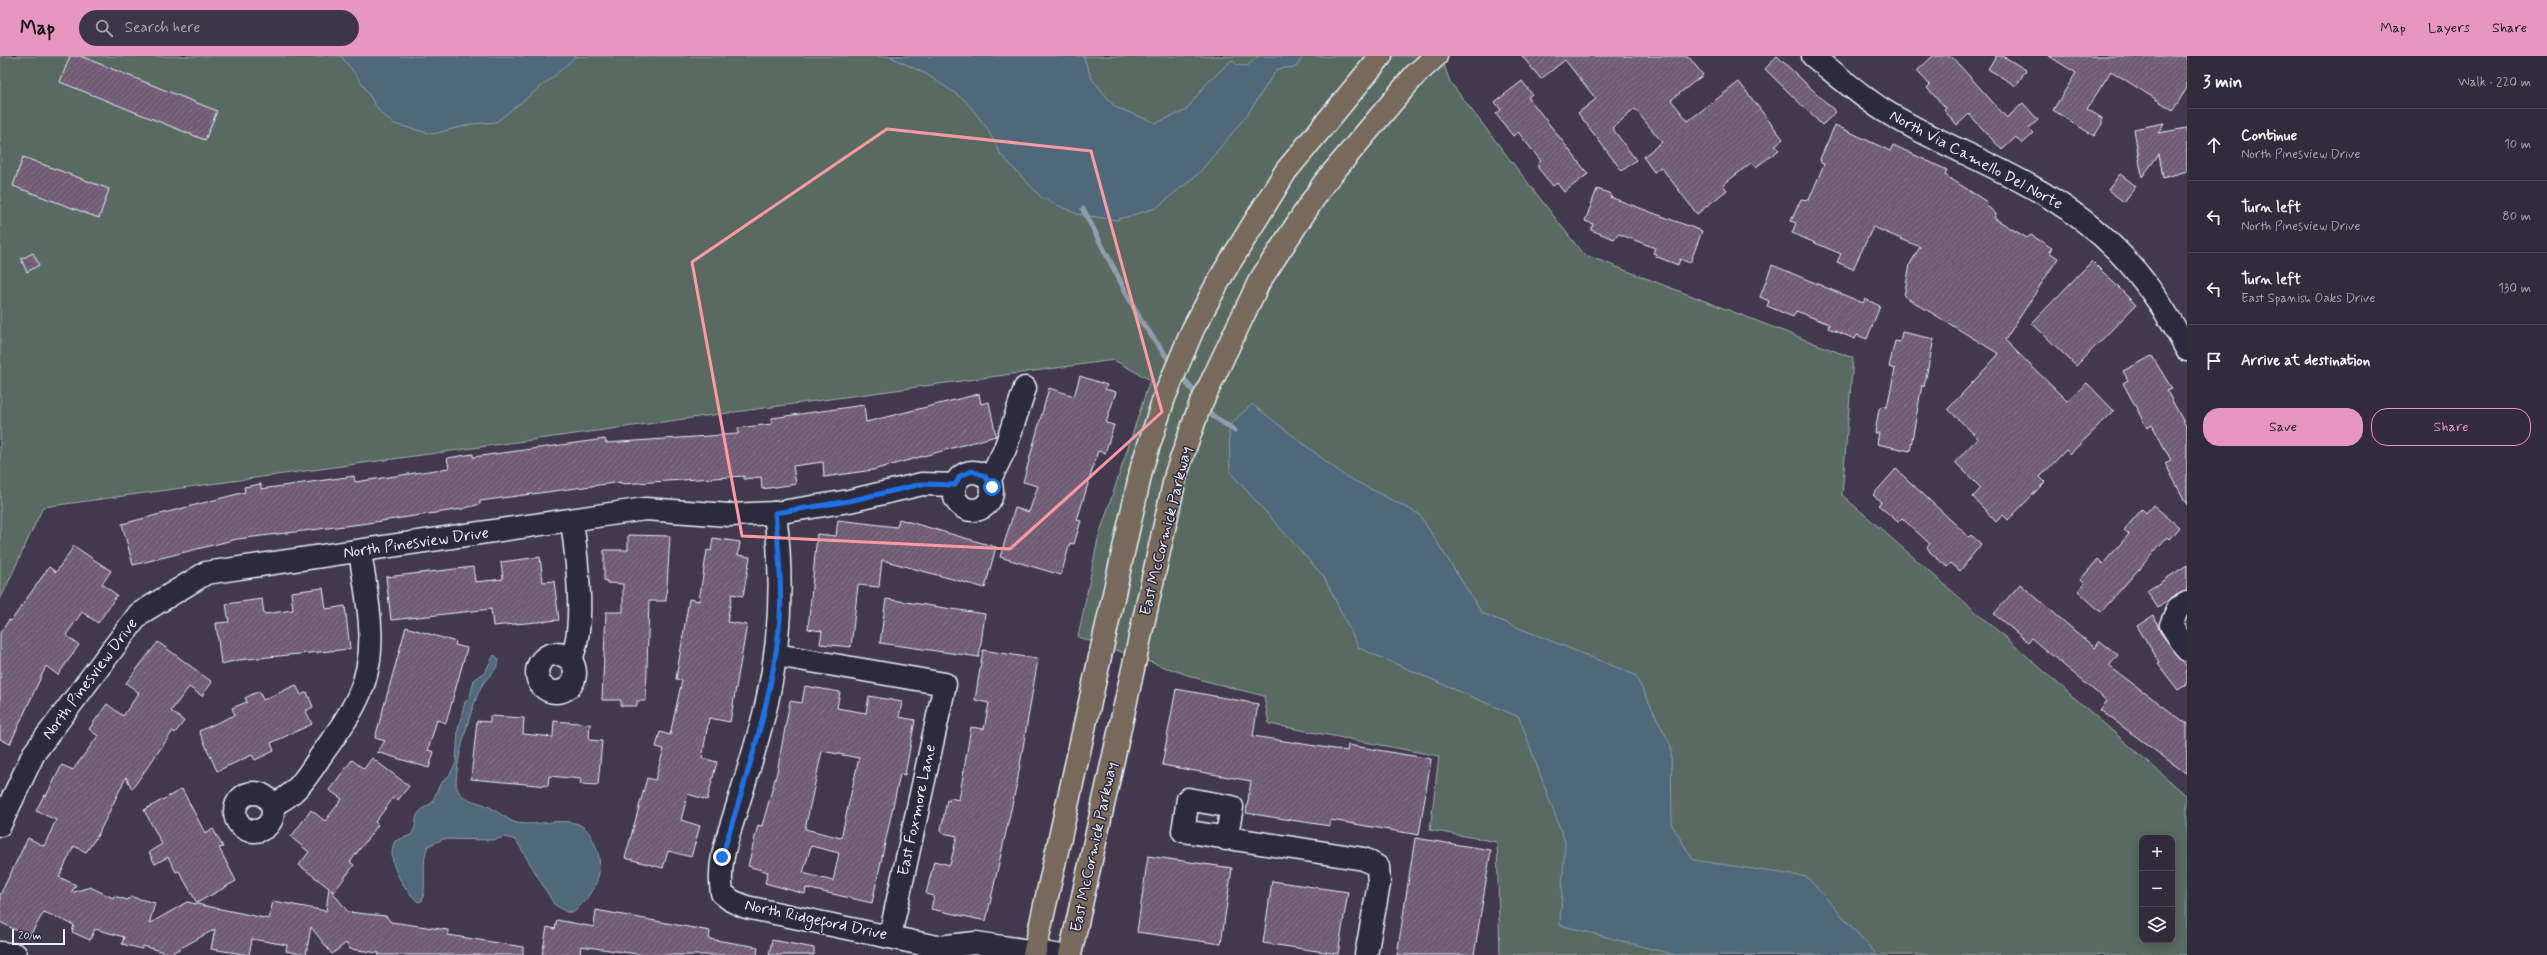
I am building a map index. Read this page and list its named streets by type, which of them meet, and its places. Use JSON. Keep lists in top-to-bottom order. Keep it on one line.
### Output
{"streets":{"main road":["East McCormick Parkway"],"street":["North Via Camello Del Norte","North Pinesview Drive","East Foxmore Lane","North Ridgeford Drive"]},"crossings":[["East Foxmore Lane","North Ridgeford Drive"]],"scale_bar":"20 m","page":{"header":"Map","search":"Search here","nav":["Map","Layers","Share"],"heading":["3 min","Walk · 220 m"],"list":[["Continue","North Pinesview Drive","10 m"],["Turn left","North Pinesview Drive","80 m"],["Turn left","East Spanish Oaks Drive","130 m"],"Arrive at destination"],"buttons":["Save","Share"],"map_buttons":["+","−"],"scale":"20 m"}}
